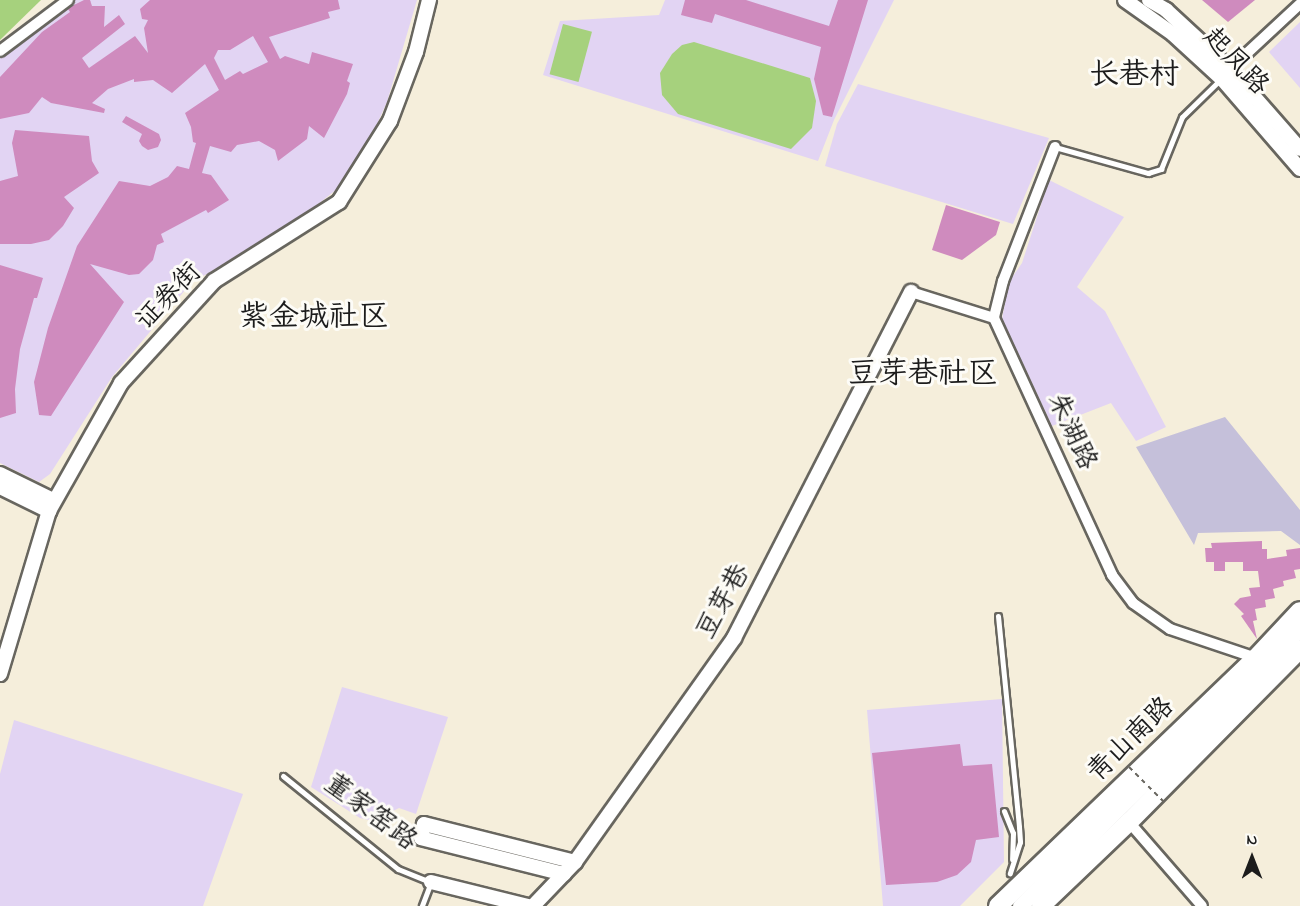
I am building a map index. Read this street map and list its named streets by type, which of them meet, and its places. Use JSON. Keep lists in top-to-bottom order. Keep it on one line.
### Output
{"streets":{"main road":["青山南路"],"street":["起凤路","证券街","朱湖路","豆芽巷","董家窑路"]},"crossings":[["朱湖路","青山南路"]],"districts":["长巷村","紫金城社区","豆芽巷社区"],"north":"top"}
